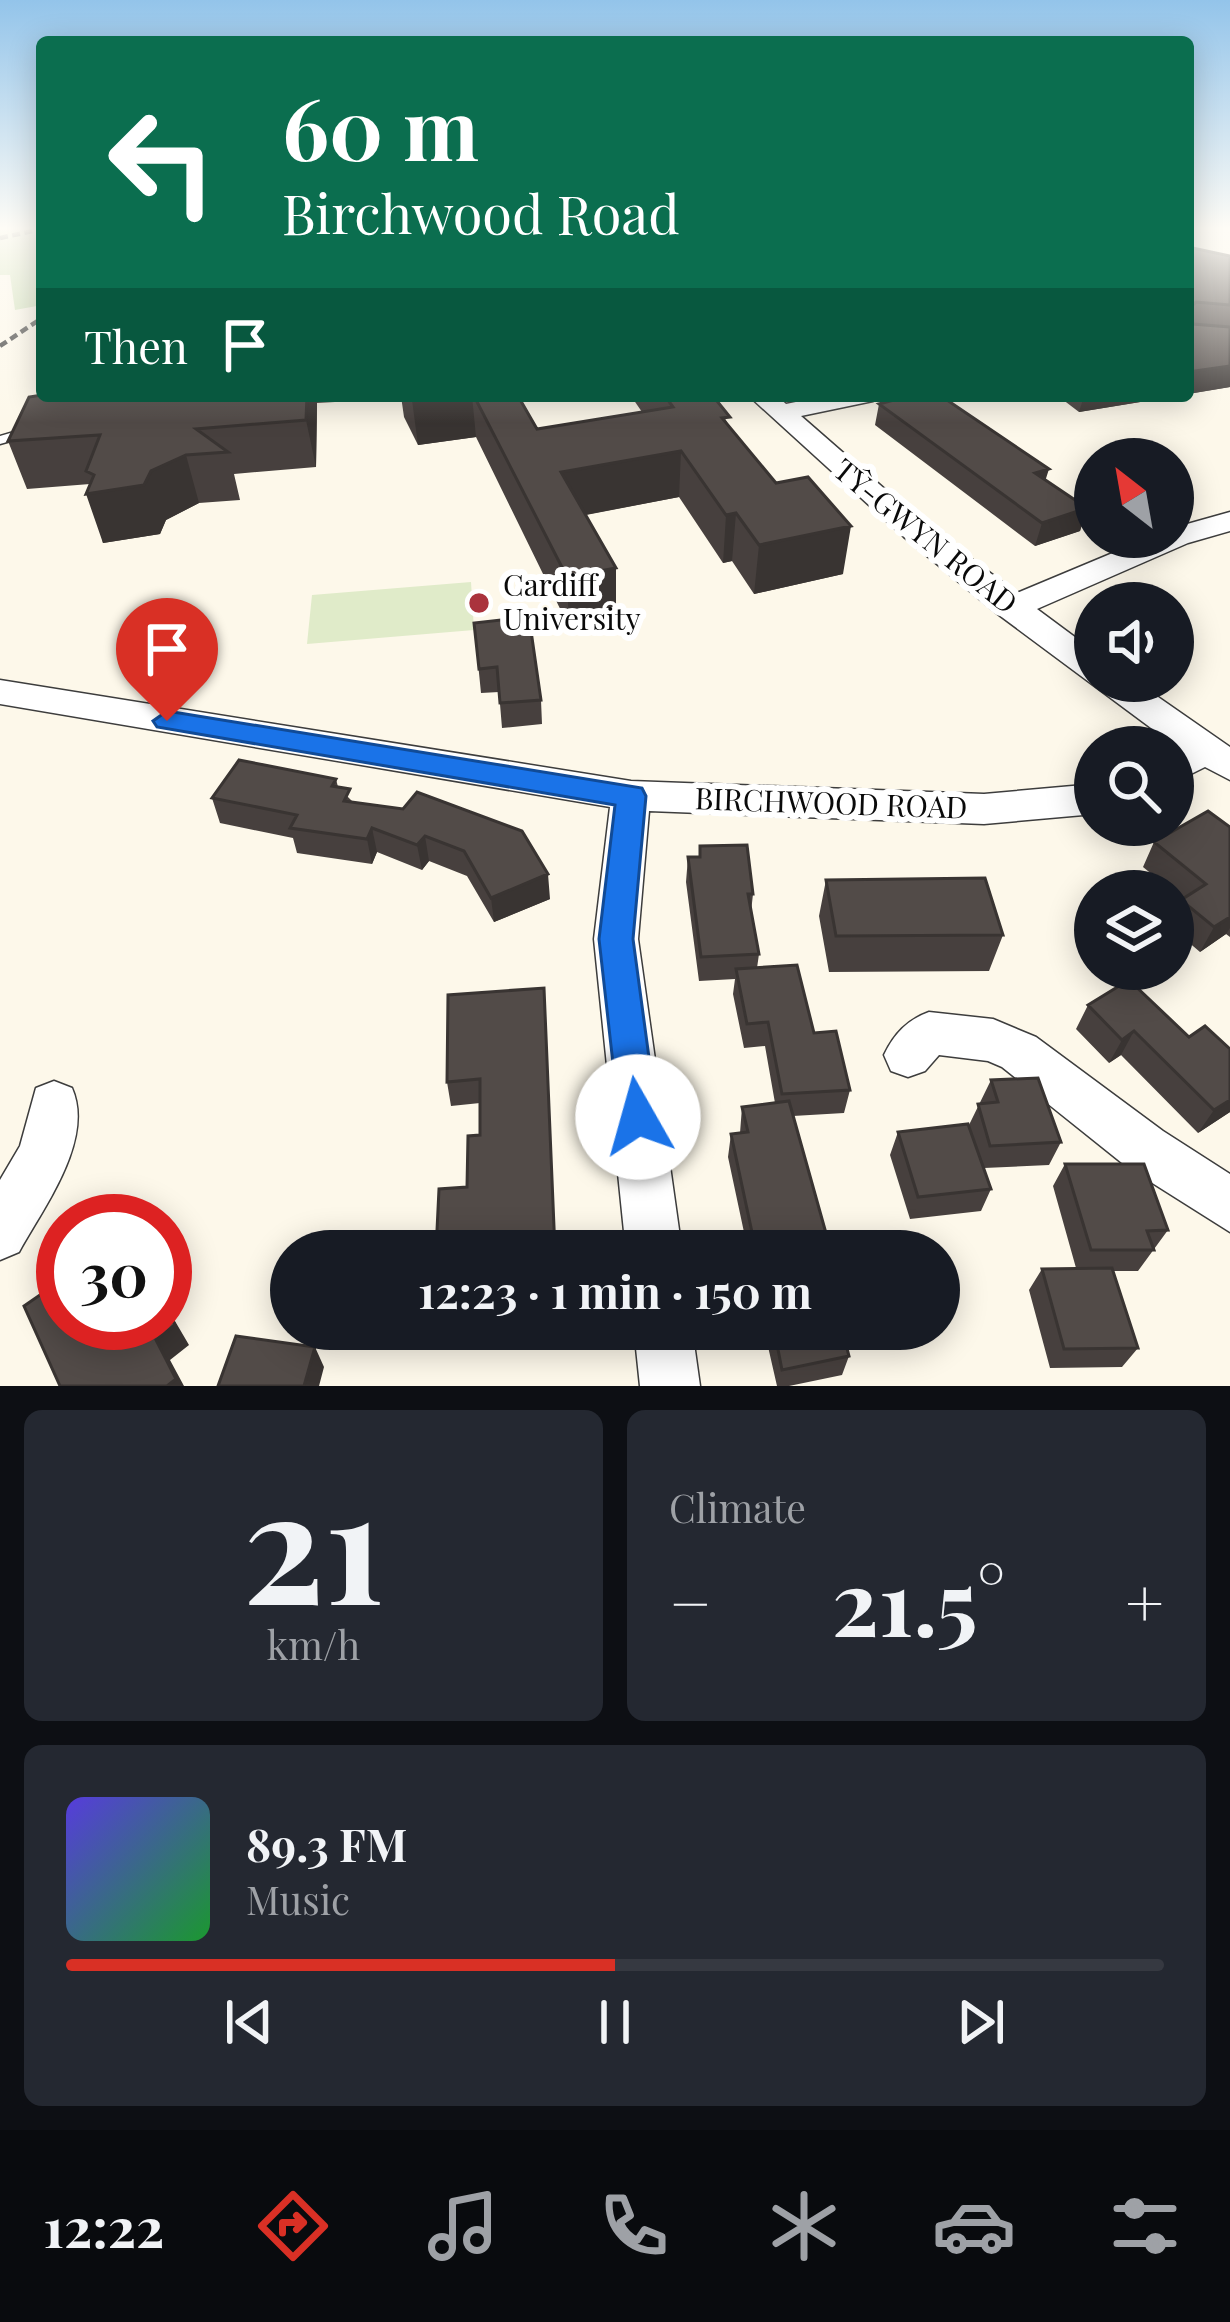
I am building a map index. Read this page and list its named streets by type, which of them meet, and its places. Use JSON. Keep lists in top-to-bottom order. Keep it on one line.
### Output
{"streets":{"street":["TŶ-GWYN ROAD","BIRCHWOOD ROAD"]},"places":["Cardiff University"],"north":"top left","page":{"turn":["60 m","Birchwood Road"],"then":"Then","limit":"30","trip":"12:23 · 1 min · 150 m","tile":[["21","km/h"],"Climate"],"heat":["−","21.5°","+"],"song":["89.3 FM","Music"],"tabs":"12:22"}}
